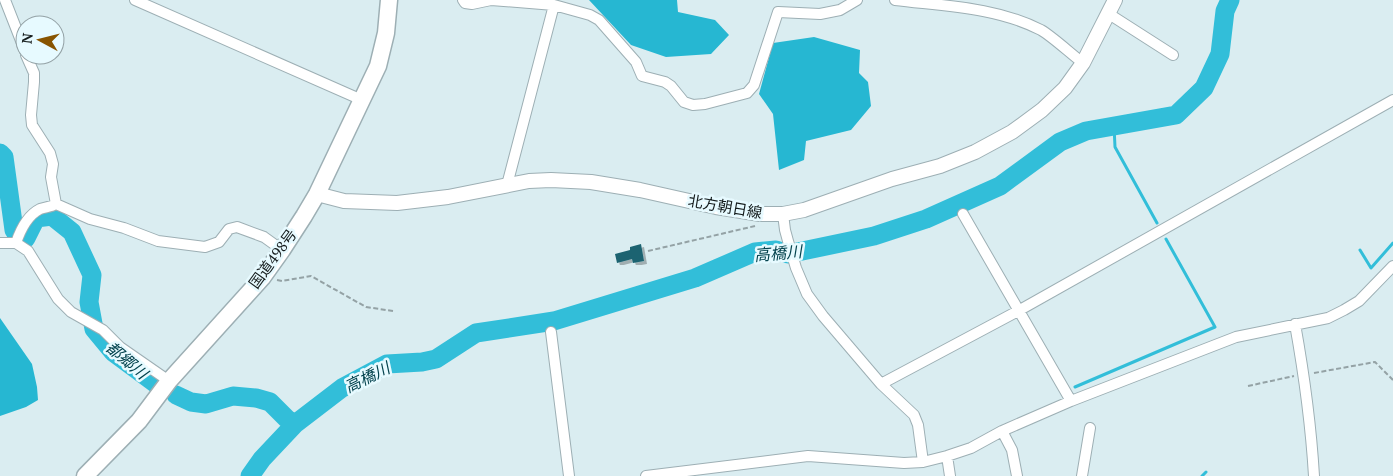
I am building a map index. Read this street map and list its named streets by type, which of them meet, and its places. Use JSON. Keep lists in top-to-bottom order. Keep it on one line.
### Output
{"streets":{"highway":["国道498号"],"main road":["北方朝日線"]},"crossings":[["北方朝日線","国道498号"]],"water":["高橋川","都郷川"],"north":"left"}
